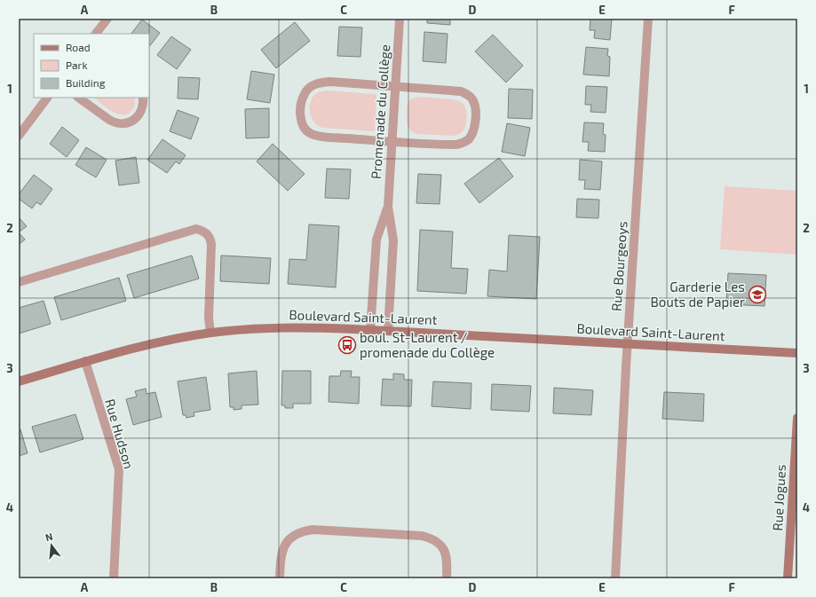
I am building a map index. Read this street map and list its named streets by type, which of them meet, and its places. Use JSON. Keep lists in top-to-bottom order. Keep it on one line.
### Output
{"streets":{"street":["Promenade du Collège","Rue Bourgeoys","Boulevard Saint-Laurent","Rue Hudson","Rue Jogues"]},"crossings":[["Promenade du Collège","Boulevard Saint-Laurent"],["Rue Bourgeoys","Boulevard Saint-Laurent"],["Boulevard Saint-Laurent","Rue Hudson"]],"places":{"school or university":["Garderie Les Bouts de Papier"],"bus stop":["boul. St-Laurent / promenade du Collège"]},"legend":["Road","Park","Building"],"north":"top","grid":{"columns":["A","B","C","D","E","F"],"rows":["1","2","3","4"]}}
